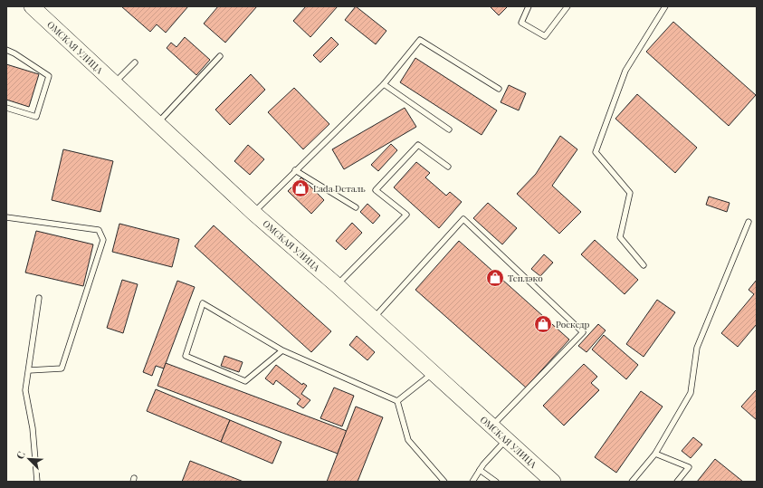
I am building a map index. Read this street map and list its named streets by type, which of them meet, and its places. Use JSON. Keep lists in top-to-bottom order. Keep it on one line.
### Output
{"streets":{"main road":["ОМСКАЯ УЛИЦА"]},"places":{"shop":["Lada Dеталь","Теплэко","Роскедр"]},"north":"top left"}
